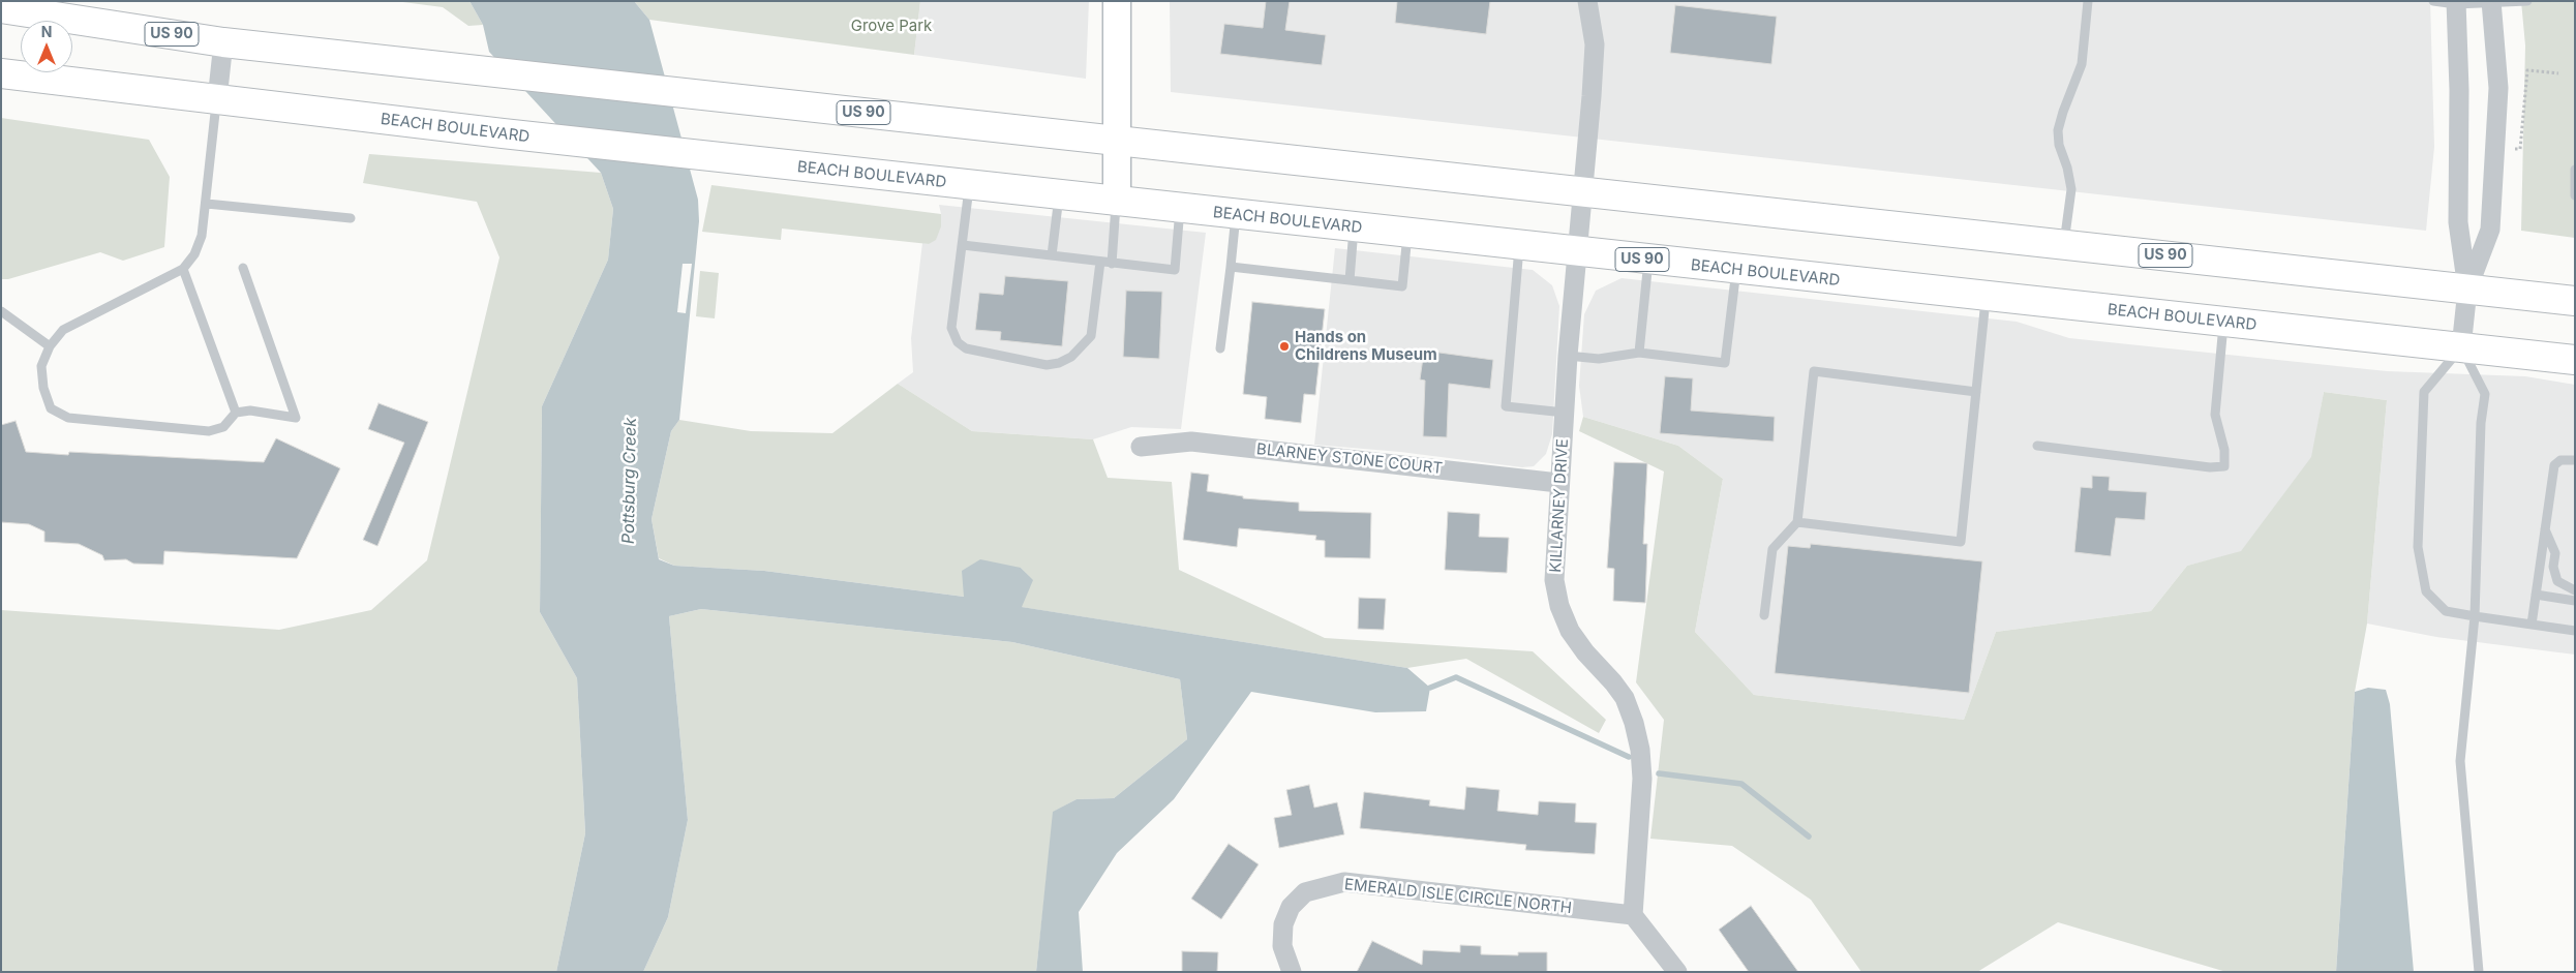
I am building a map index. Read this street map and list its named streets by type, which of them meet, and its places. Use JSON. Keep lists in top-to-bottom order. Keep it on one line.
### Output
{"streets":{"highway":["US 90","BEACH BOULEVARD"],"street":["BLARNEY STONE COURT","KILLARNEY DRIVE","EMERALD ISLE CIRCLE NORTH"]},"crossings":[["US 90","KILLARNEY DRIVE"],["BEACH BOULEVARD","KILLARNEY DRIVE"],["BLARNEY STONE COURT","KILLARNEY DRIVE"],["KILLARNEY DRIVE","EMERALD ISLE CIRCLE NORTH"]],"water":["Pottsburg Creek"],"parks":["Grove Park"],"places":["Hands on Childrens Museum"],"north":"top"}
